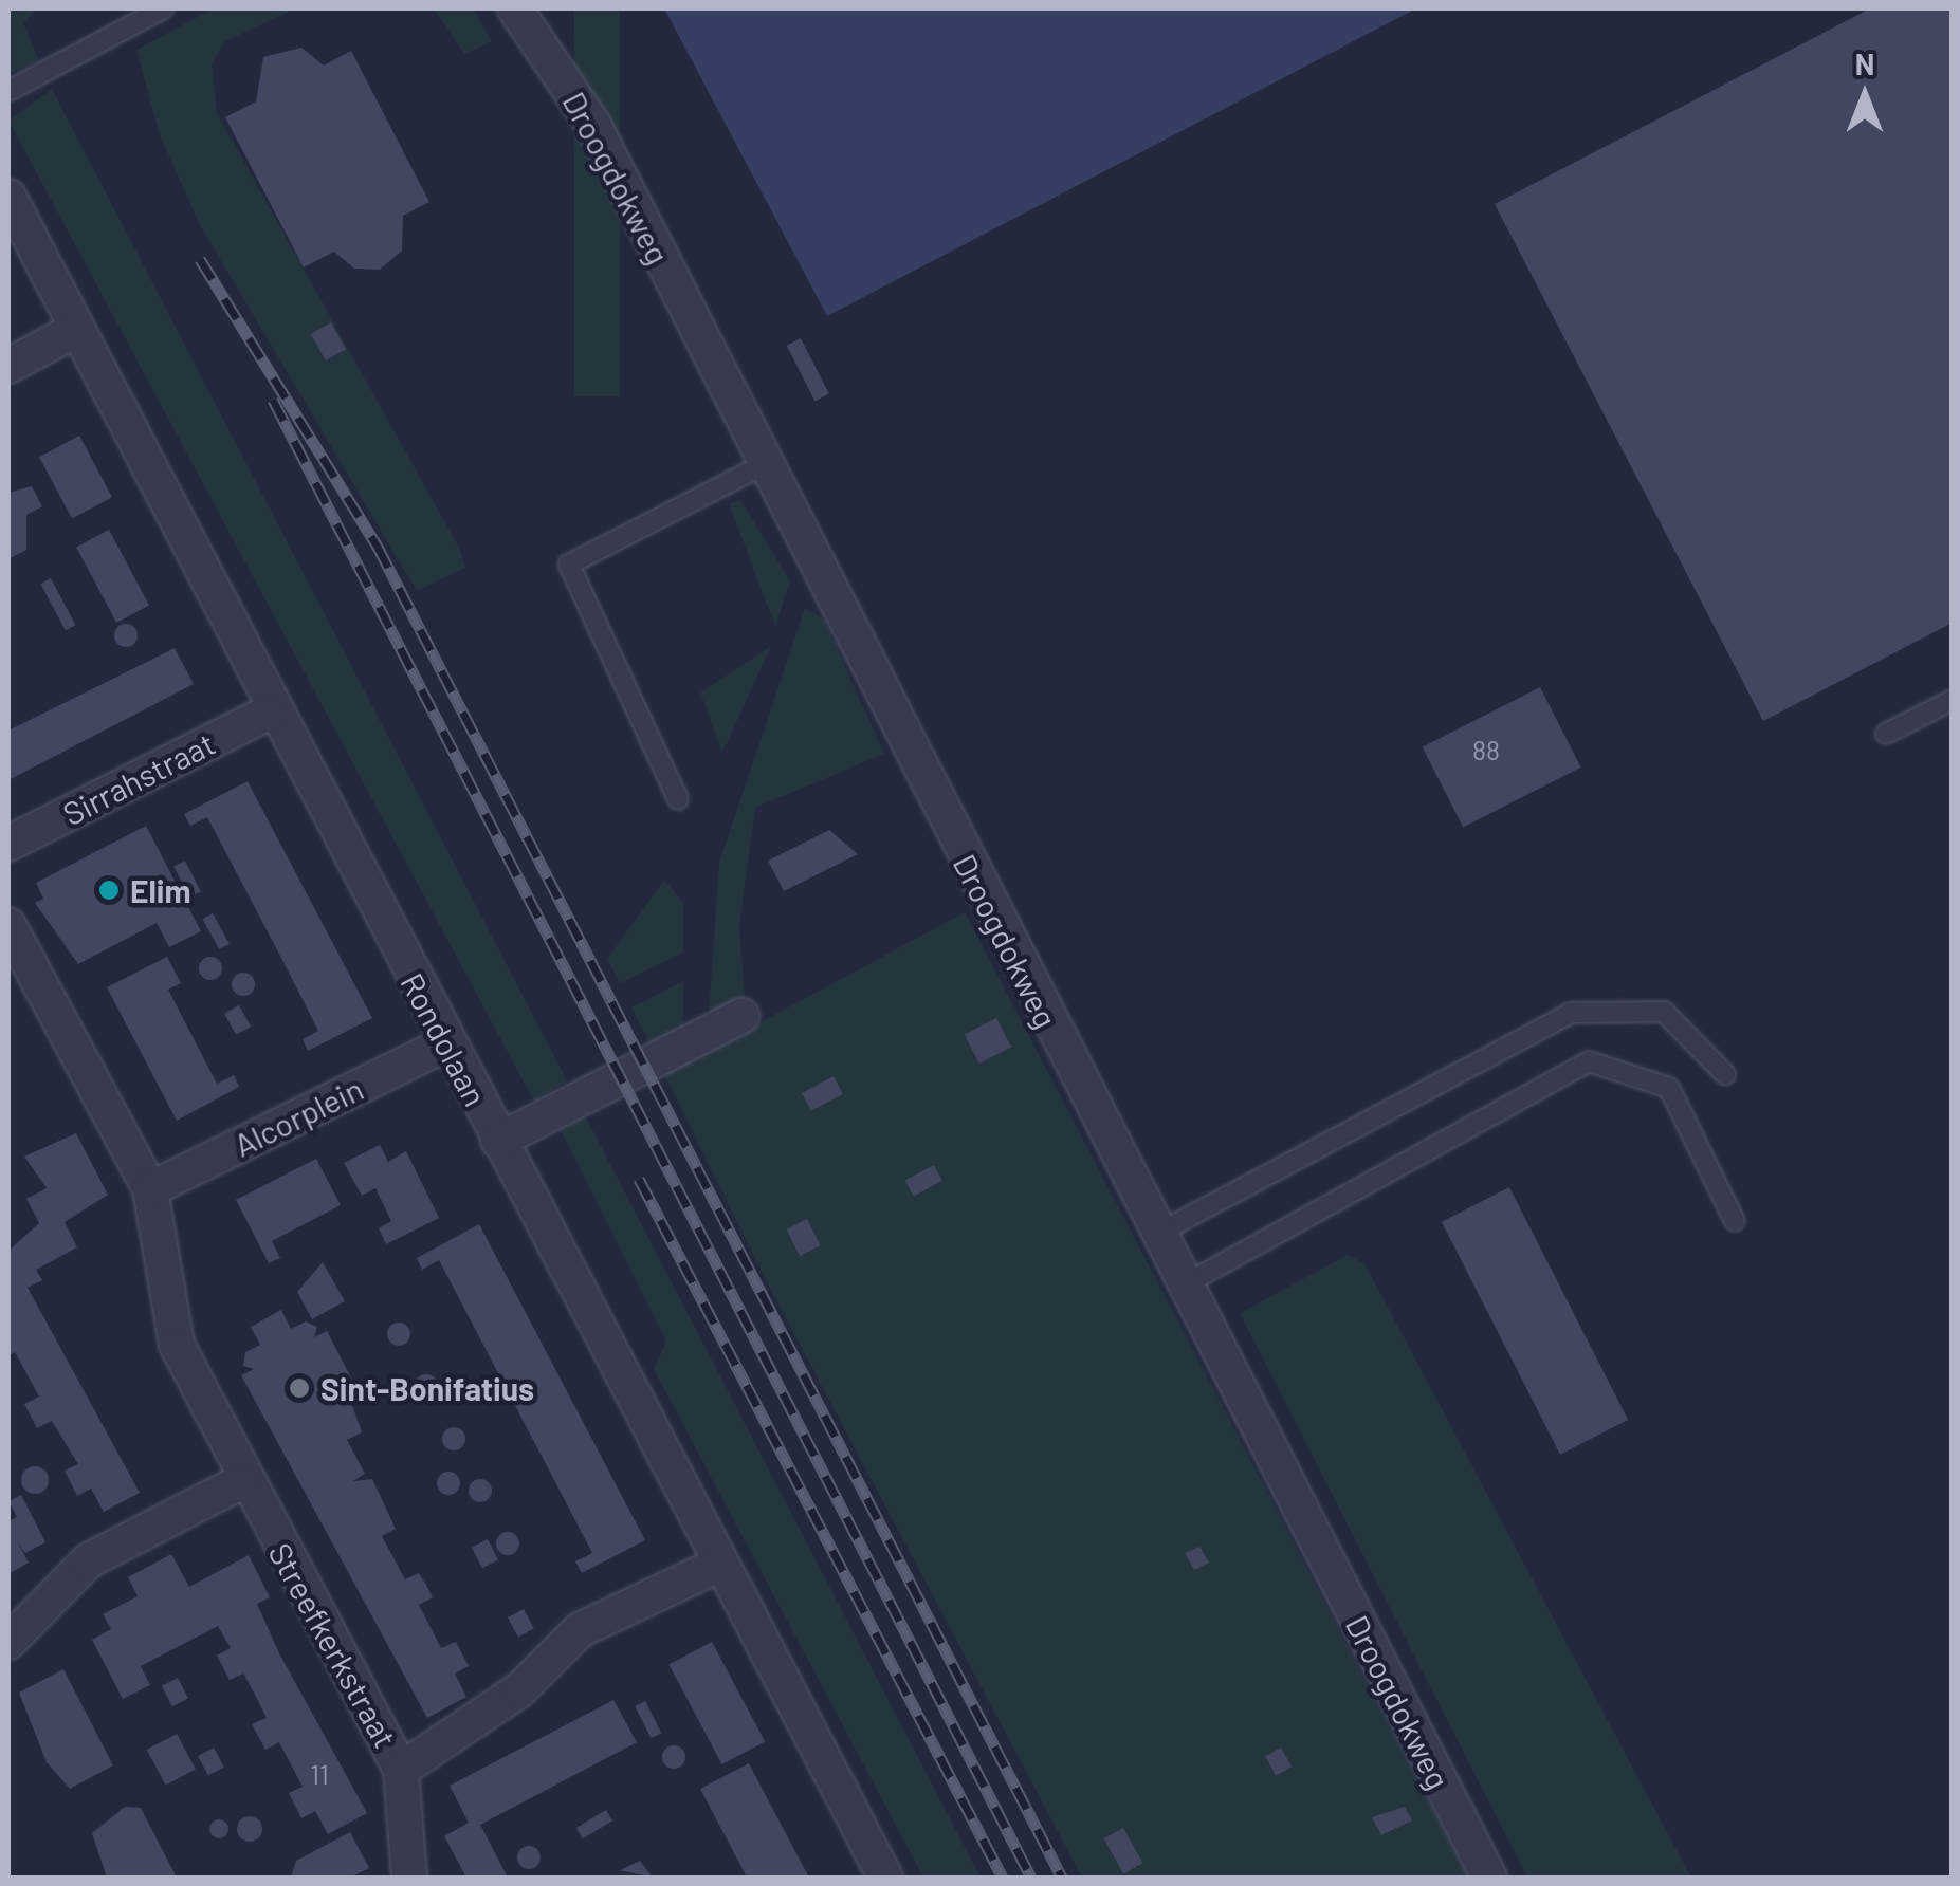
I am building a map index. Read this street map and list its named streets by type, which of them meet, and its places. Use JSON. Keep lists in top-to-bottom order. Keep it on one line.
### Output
{"streets":{"street":["Droogdokweg","Sirrahstraat","Rondolaan","Alcorplein","Streefkerkstraat"]},"crossings":[["Sirrahstraat","Rondolaan"],["Rondolaan","Alcorplein"]],"places":["Elim","Sint-Bonifatius"],"house_numbers":["88","11"],"north":"top"}
